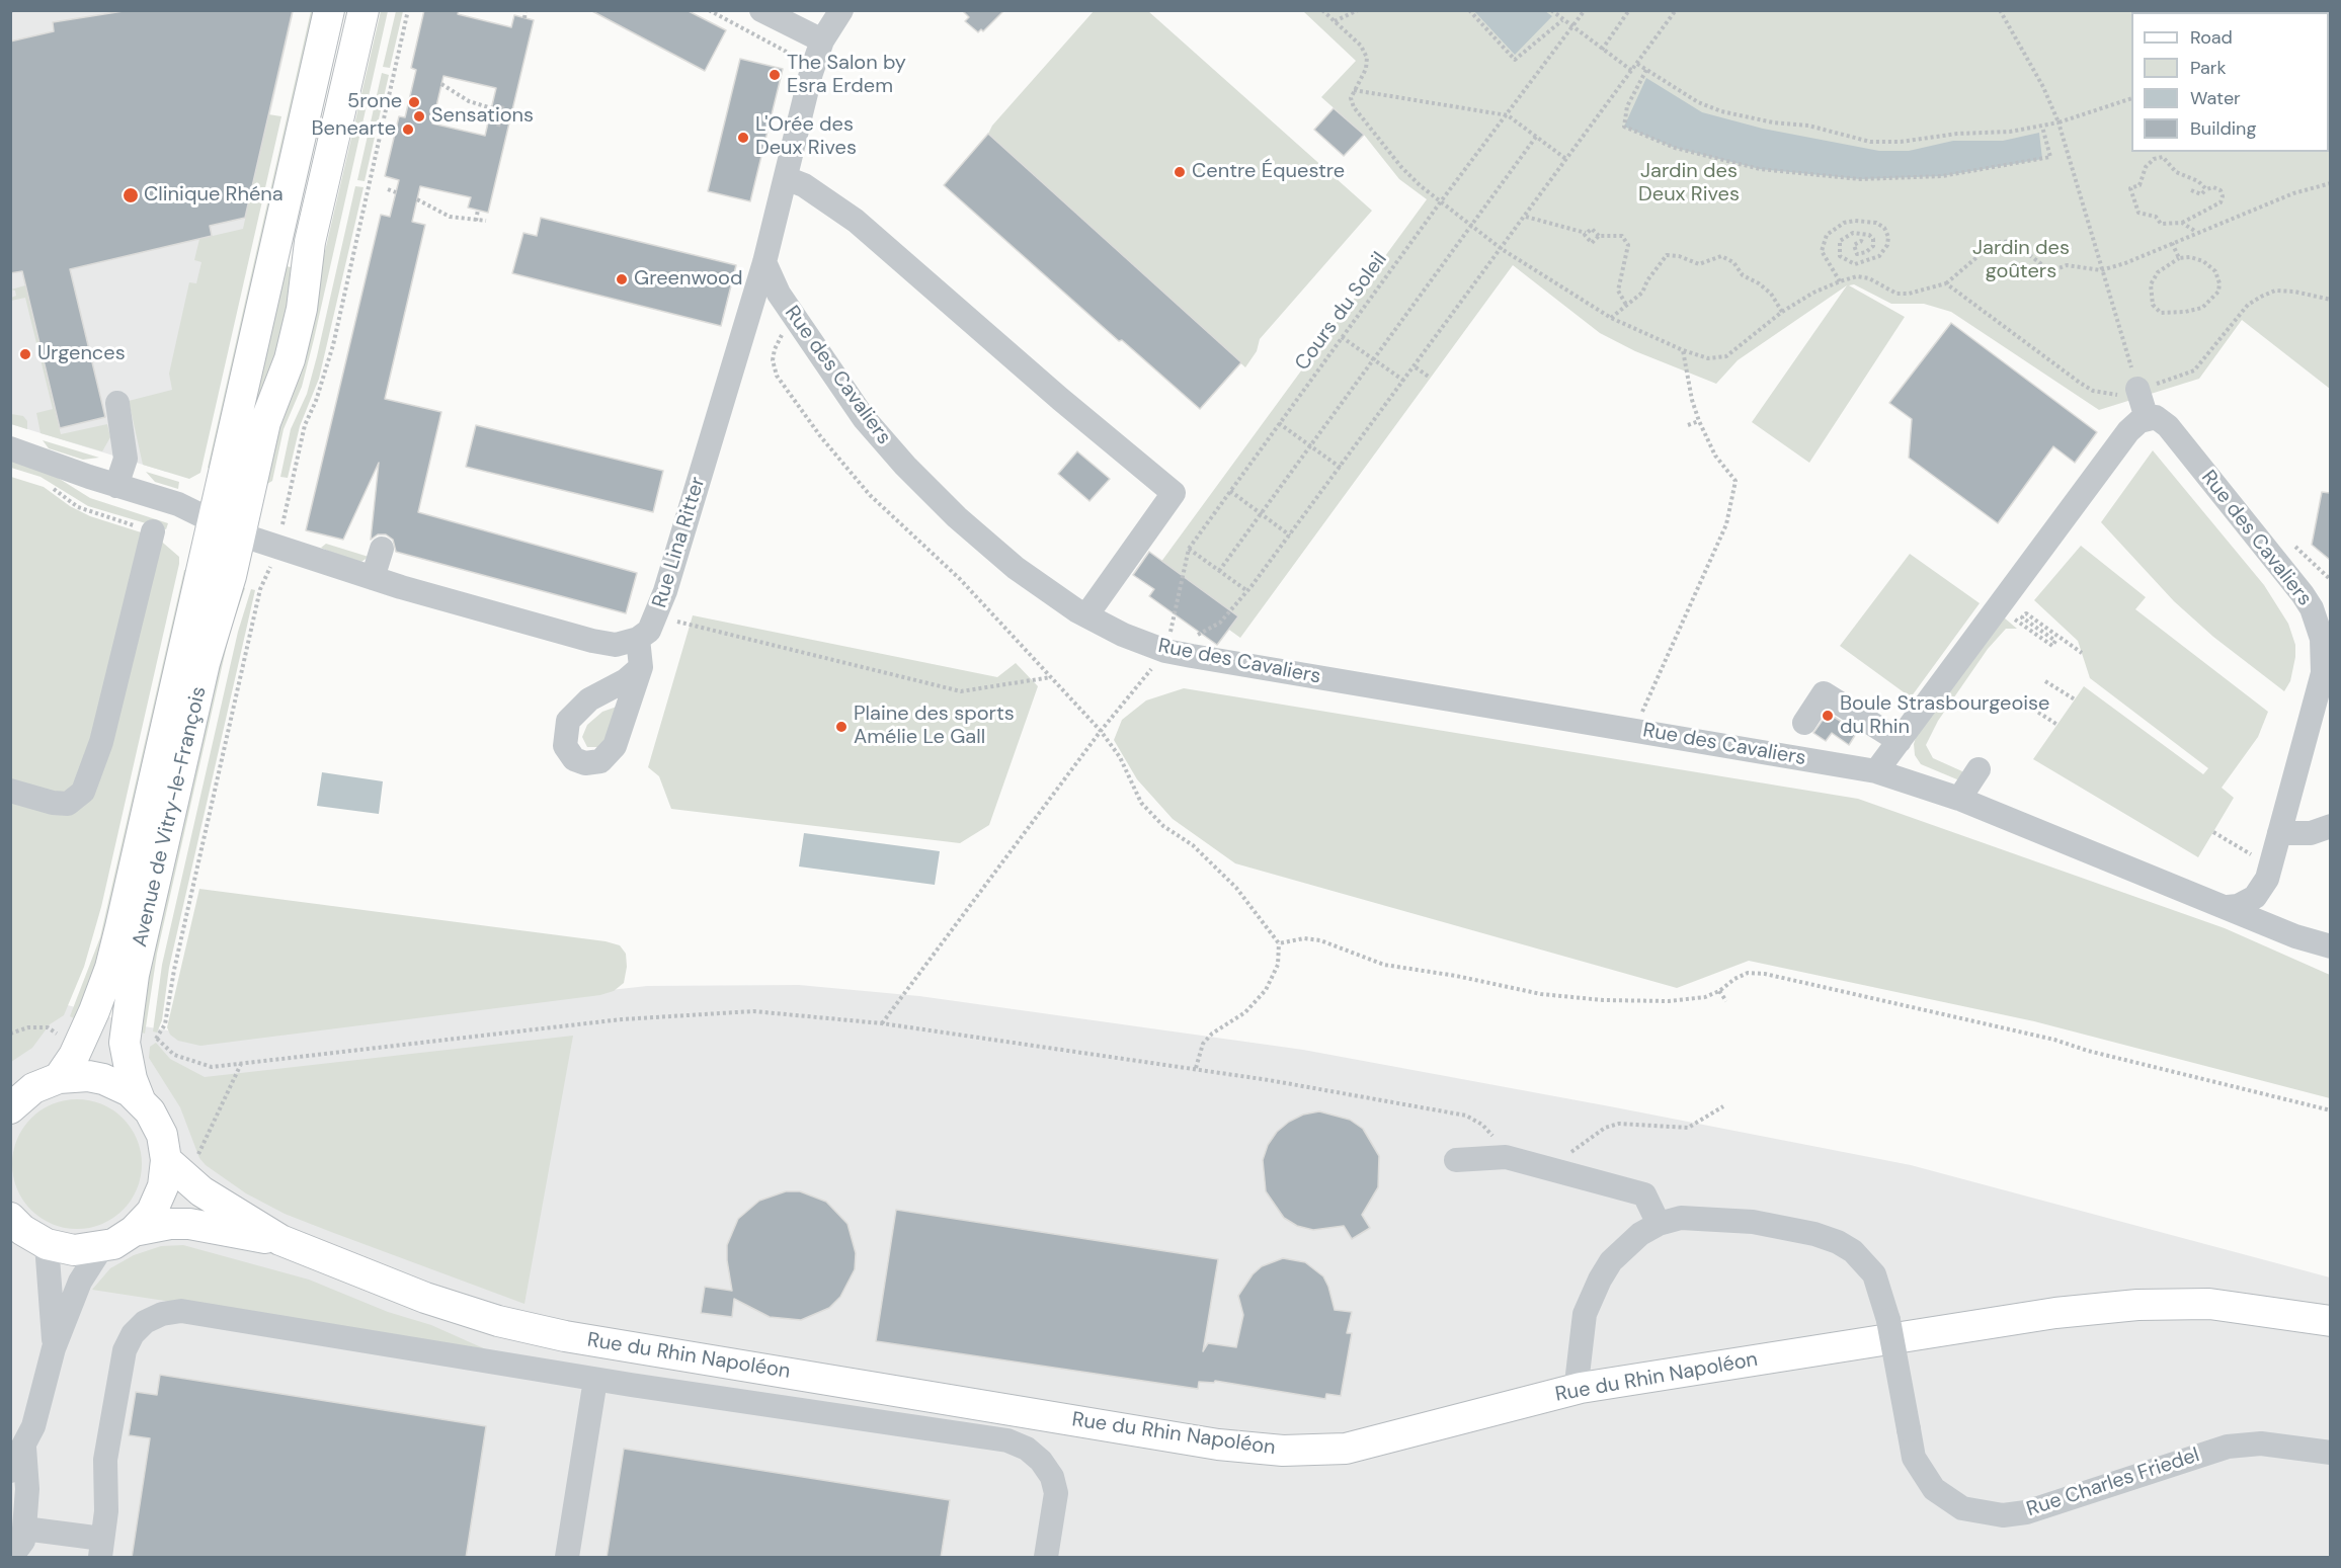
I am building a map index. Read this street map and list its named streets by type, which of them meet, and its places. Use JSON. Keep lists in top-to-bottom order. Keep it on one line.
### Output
{"streets":{"main road":["Avenue de Vitry-le-François","Rue du Rhin Napoléon"],"street":["Rue des Cavaliers","Rue Lina Ritter","Rue Charles Friedel"],"path":["Cours du Soleil"]},"crossings":[["Cours du Soleil","Rue des Cavaliers"],["Rue des Cavaliers","Rue Lina Ritter"],["Rue du Rhin Napoléon","Rue Charles Friedel"]],"parks":["Jardin des Deux Rives","Jardin des goûters"],"places":["The Salon by Esra Erdem","5rone","Sensations","Benearte","L'Orée des Deux Rives","Centre Équestre","Clinique Rhéna","Greenwood","Urgences","Boule Strasbourgeoise du Rhin","Plaine des sports Amélie Le Gall"],"legend":["Road","Park","Water","Building"]}
